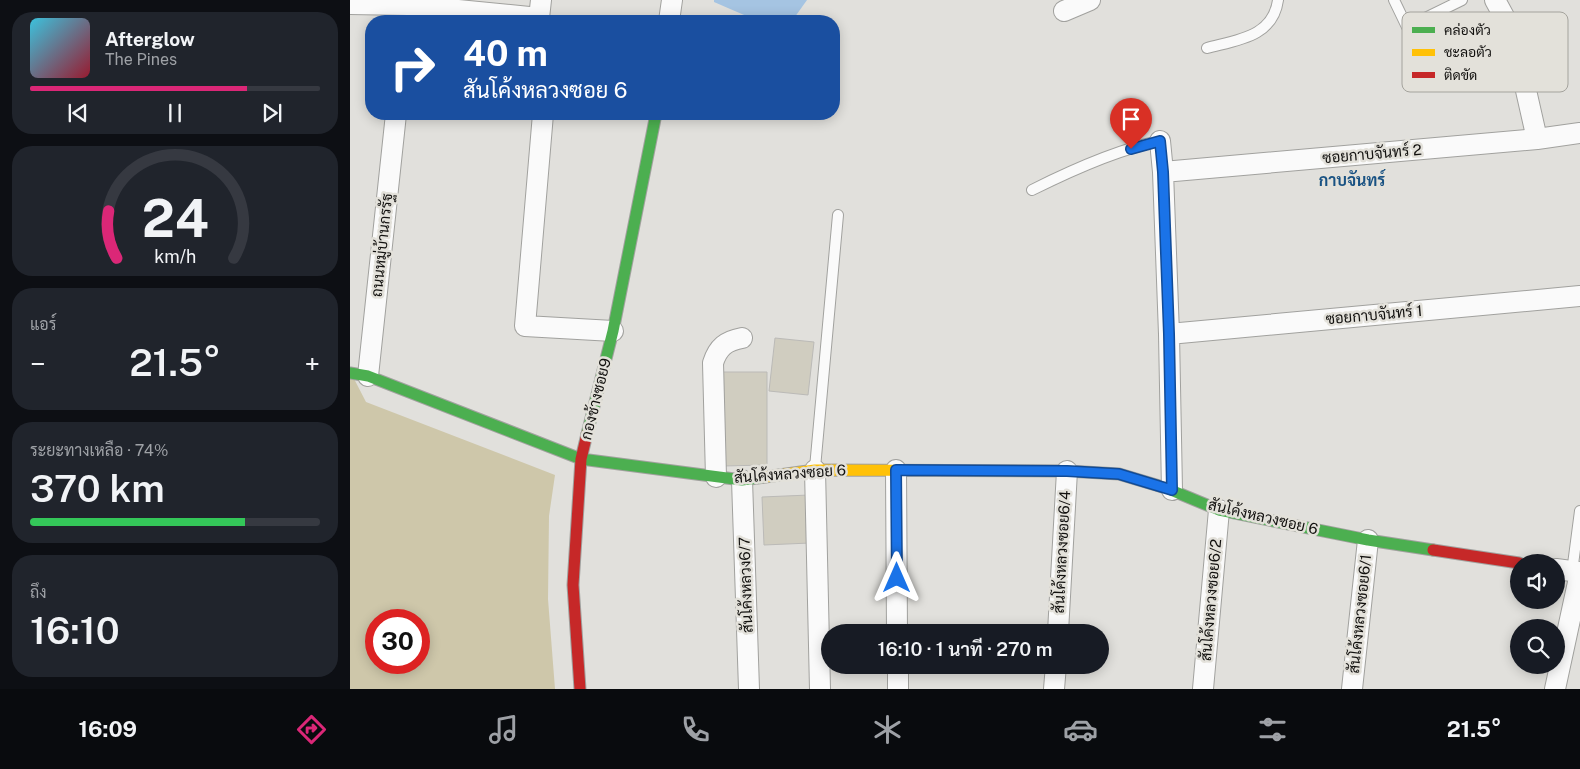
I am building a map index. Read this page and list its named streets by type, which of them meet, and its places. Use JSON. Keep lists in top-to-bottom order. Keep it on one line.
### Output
{"streets":{"street":["ซอยกาบจันทร์ 2","ถนนหมู่บ้านกรรัฐ","ซอยกาบจันทร์ 1","กองช้างซอย9","สันโค้งหลวงซอย 6","สันโค้งหลวงซอย6/4","สันโค้งหลวง6/7","สันโค้งหลวงซอย6/2","สันโค้งหลวงซอย6/1"]},"crossings":[["ถนนหมู่บ้านกรรัฐ","สันโค้งหลวงซอย 6"],["กองช้างซอย9","สันโค้งหลวงซอย 6"],["สันโค้งหลวงซอย 6","สันโค้งหลวงซอย6/4"],["สันโค้งหลวงซอย 6","สันโค้งหลวง6/7"],["สันโค้งหลวงซอย 6","สันโค้งหลวงซอย6/2"],["สันโค้งหลวงซอย 6","สันโค้งหลวงซอย6/1"]],"districts":["กาบจันทร์"],"legend":["คล่องตัว","ชะลอตัว","ติดขัด"],"page":{"turn":["40 m","สันโค้งหลวงซอย 6"],"song":["Afterglow","The Pines"],"tile":["แอร์",["ระยะทางเหลือ · 74%","370 km"],["ถึง","16:10"]],"heat":["−","21.5°","+"],"limit":"30","trip":"16:10 · 1 นาที · 270 m","tabs":["16:09","21.5°"],"gauge":["24","km/h"]}}
